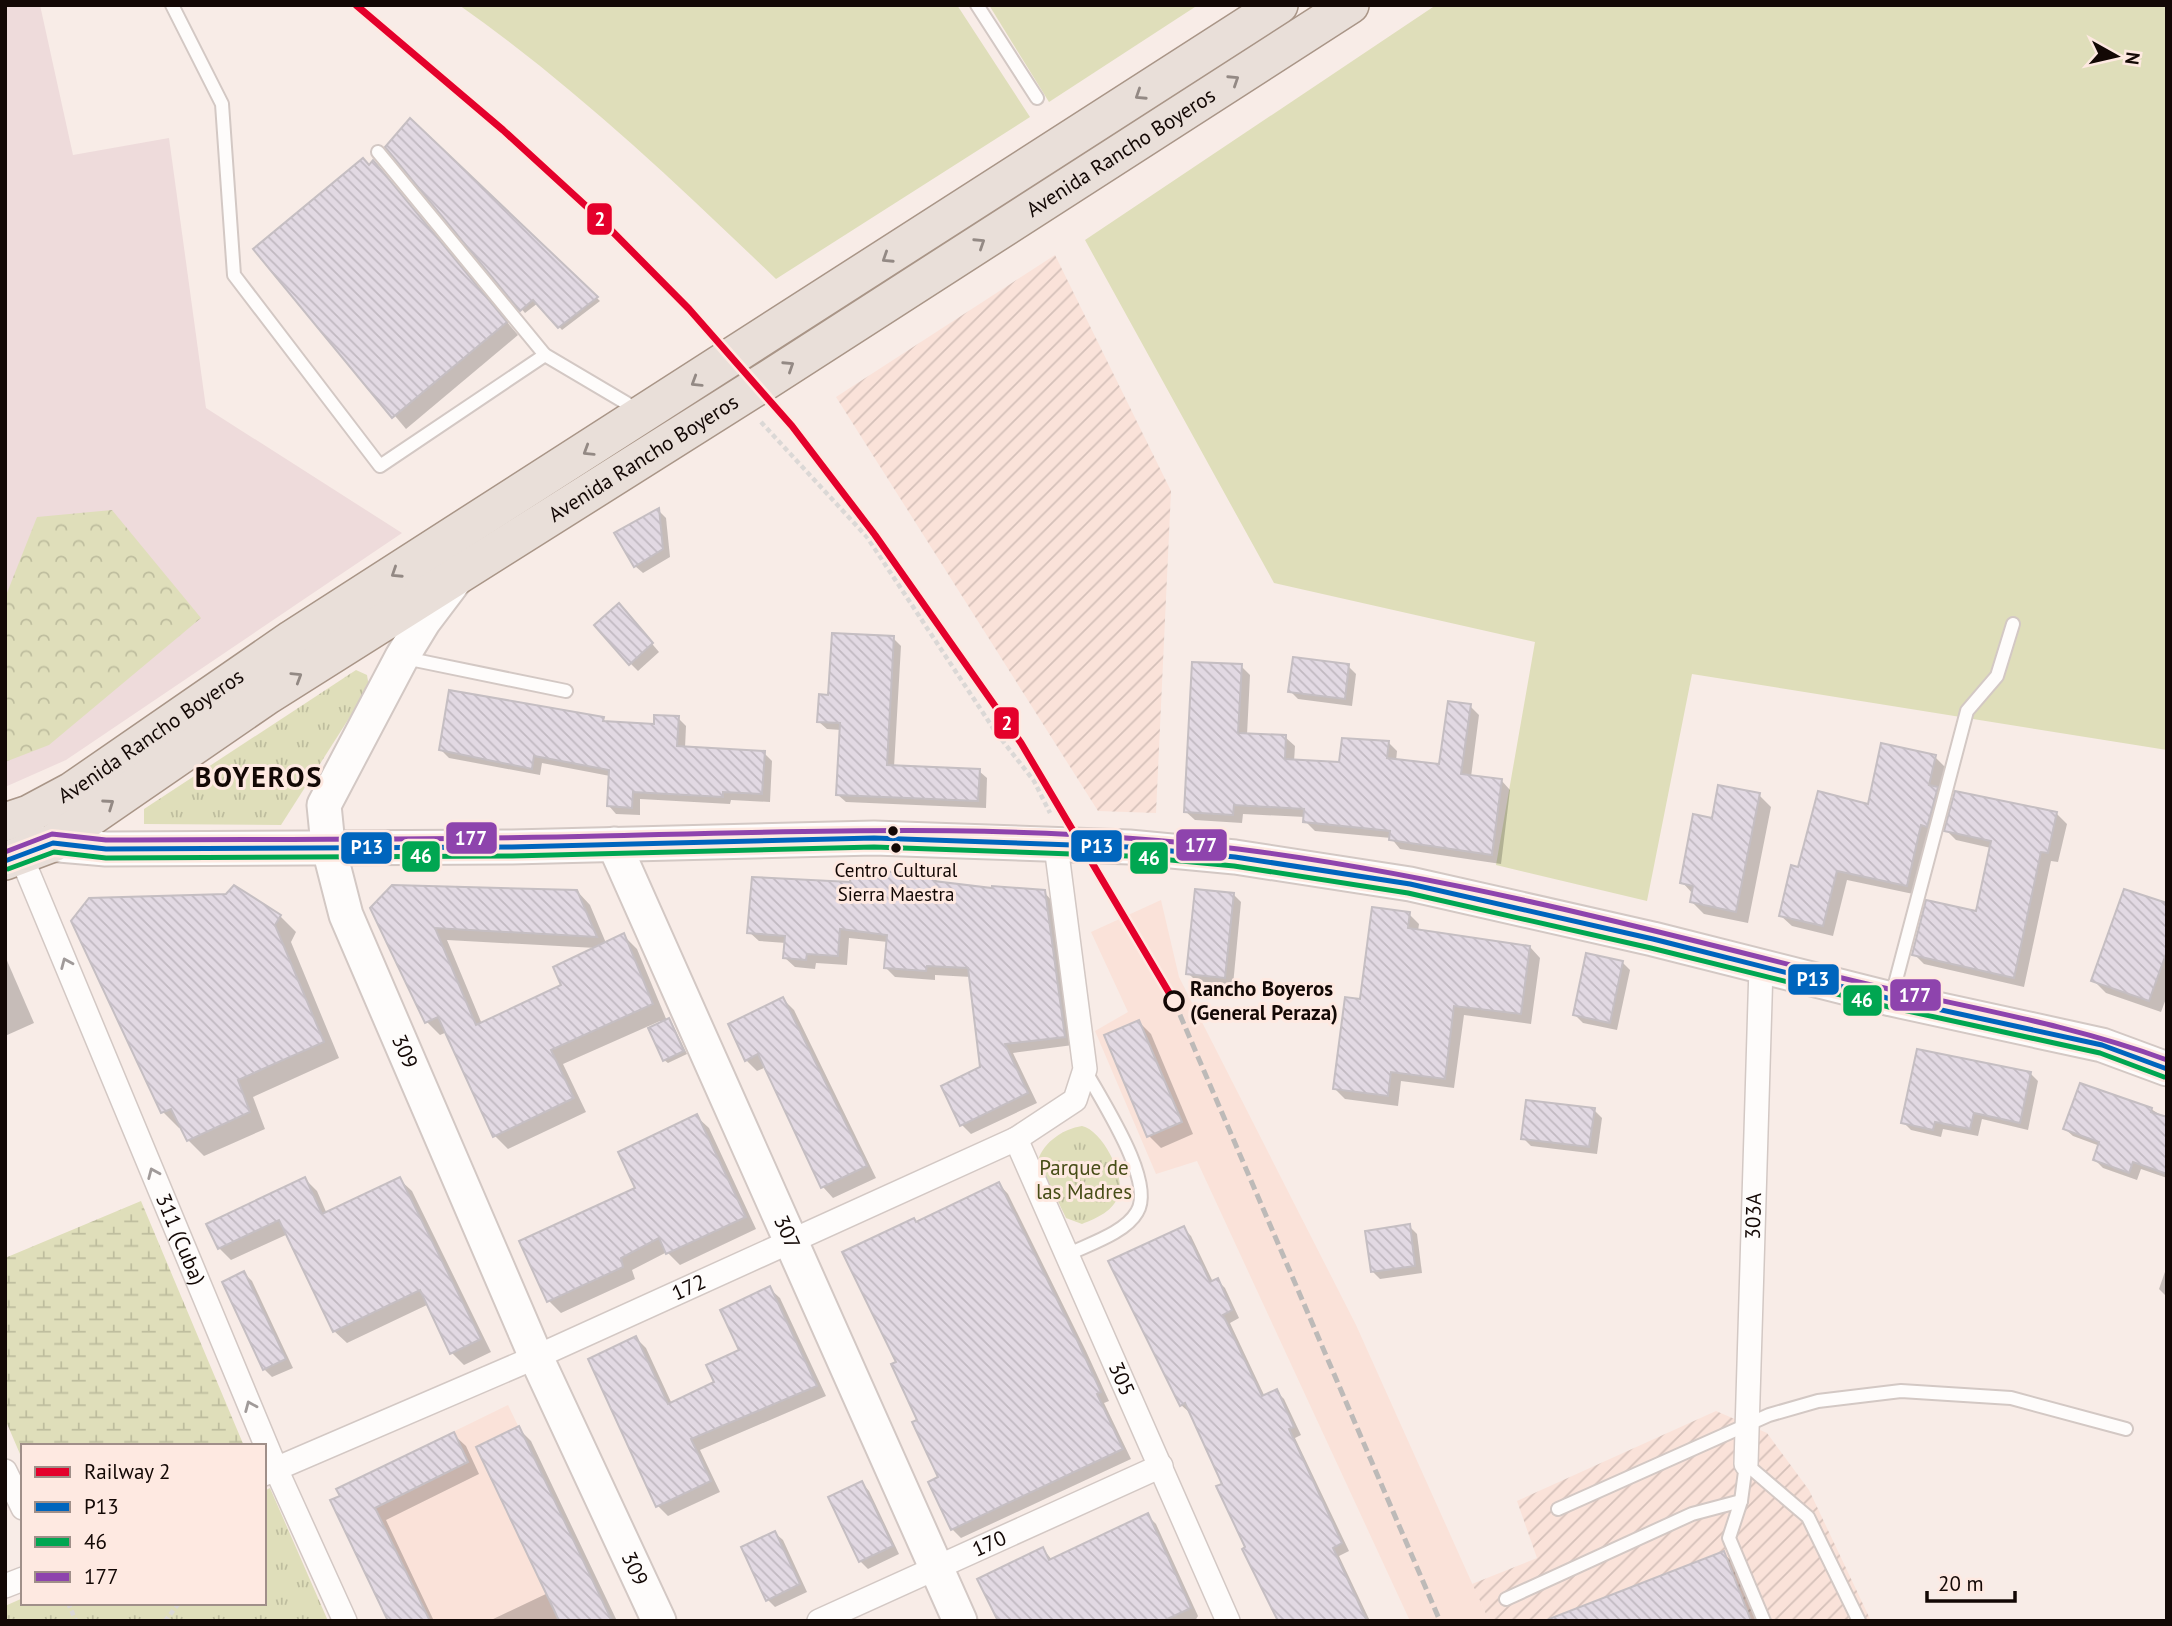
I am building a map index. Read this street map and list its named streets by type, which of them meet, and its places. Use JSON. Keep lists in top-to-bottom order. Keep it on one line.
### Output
{"streets":{"main road":["Avenida Rancho Boyeros","309","307"],"street":["303A","311 (Cuba)","172","305","170"]},"crossings":[["Avenida Rancho Boyeros","309"],["Avenida Rancho Boyeros","311 (Cuba)"],["309","172"],["307","172"],["307","170"],["311 (Cuba)","172"],["172","305"],["305","170"]],"one_way":["311 (Cuba)"],"districts":["BOYEROS"],"parks":["Parque de las Madres"],"places":["Centro Cultural Sierra Maestra","Rancho Boyeros (General Peraza)"],"lines":["rail line 2","transit line 177","transit line P13","transit line 46"],"legend":["Railway 2","P13","46","177"],"scale_bar":"20 m","north":"right"}
